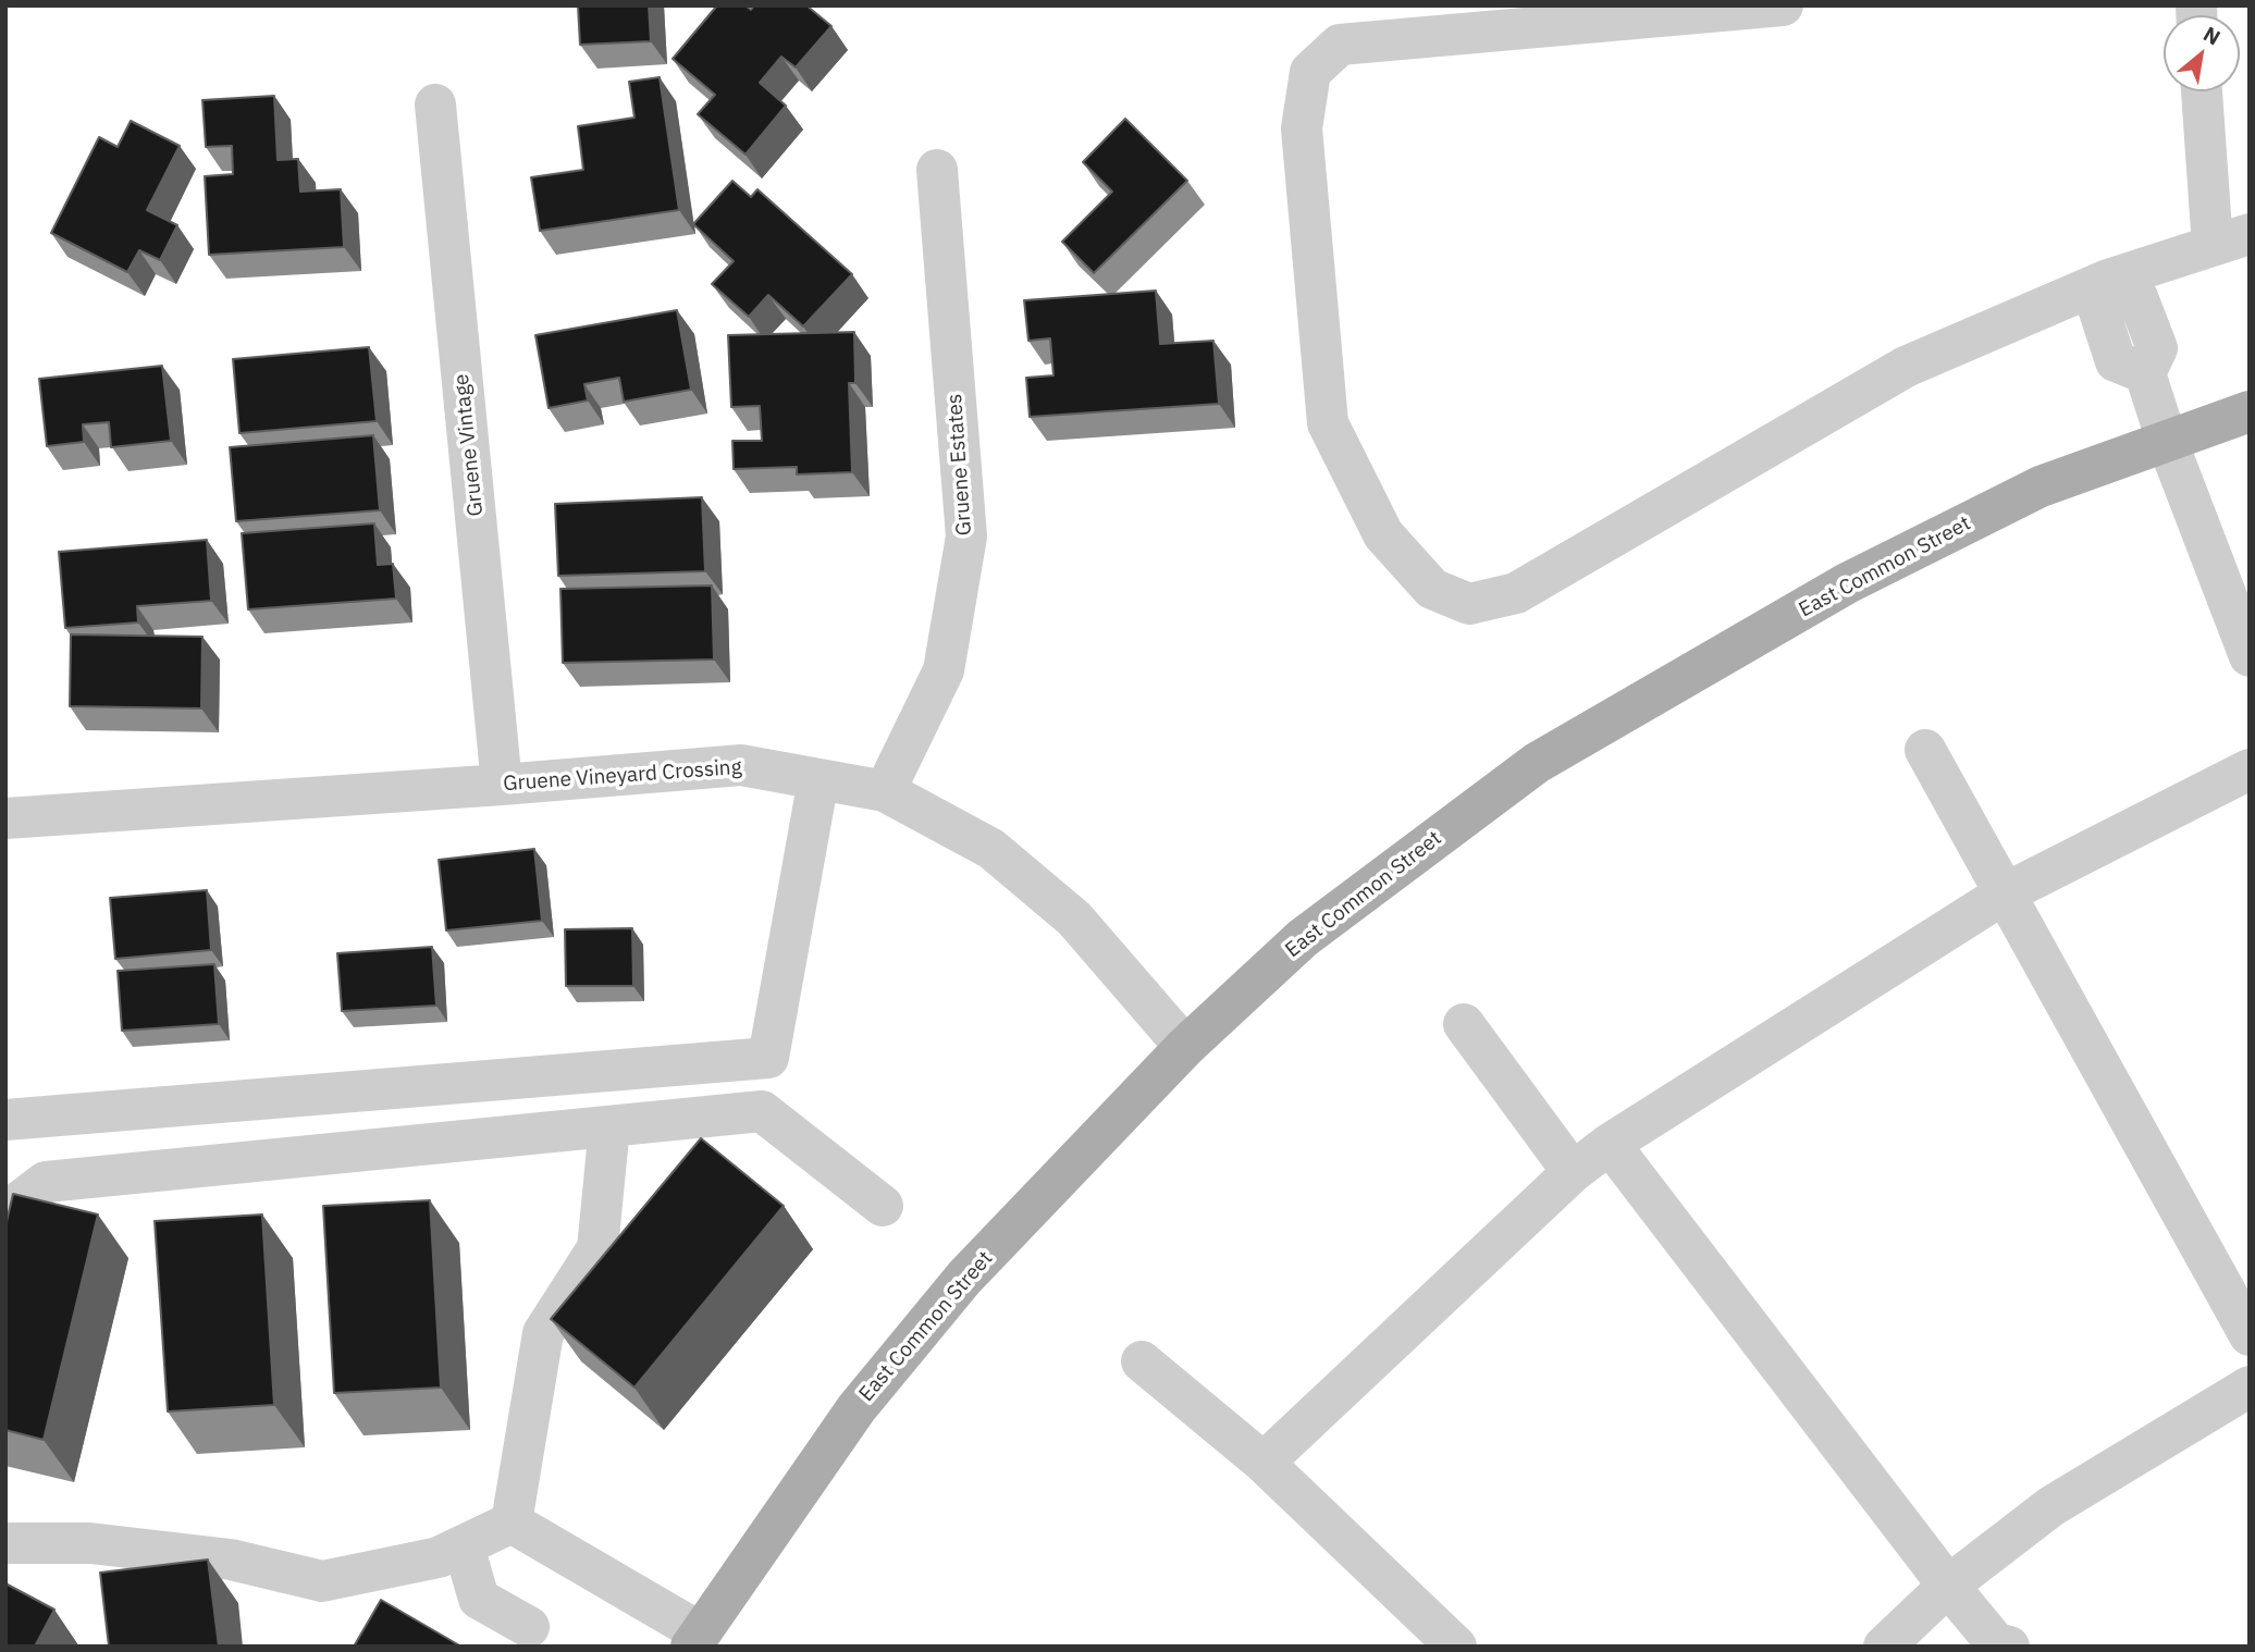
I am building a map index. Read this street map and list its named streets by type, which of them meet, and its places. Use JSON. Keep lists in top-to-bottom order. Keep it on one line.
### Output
{"streets":{"main road":["East Common Street"],"street":["Gruene Vintage","Gruene Estates","Gruene Vineyard Crossing"]},"crossings":[["Gruene Vintage","Gruene Vineyard Crossing"],["Gruene Estates","Gruene Vineyard Crossing"],["East Common Street","Gruene Vineyard Crossing"]],"north":"top right"}
